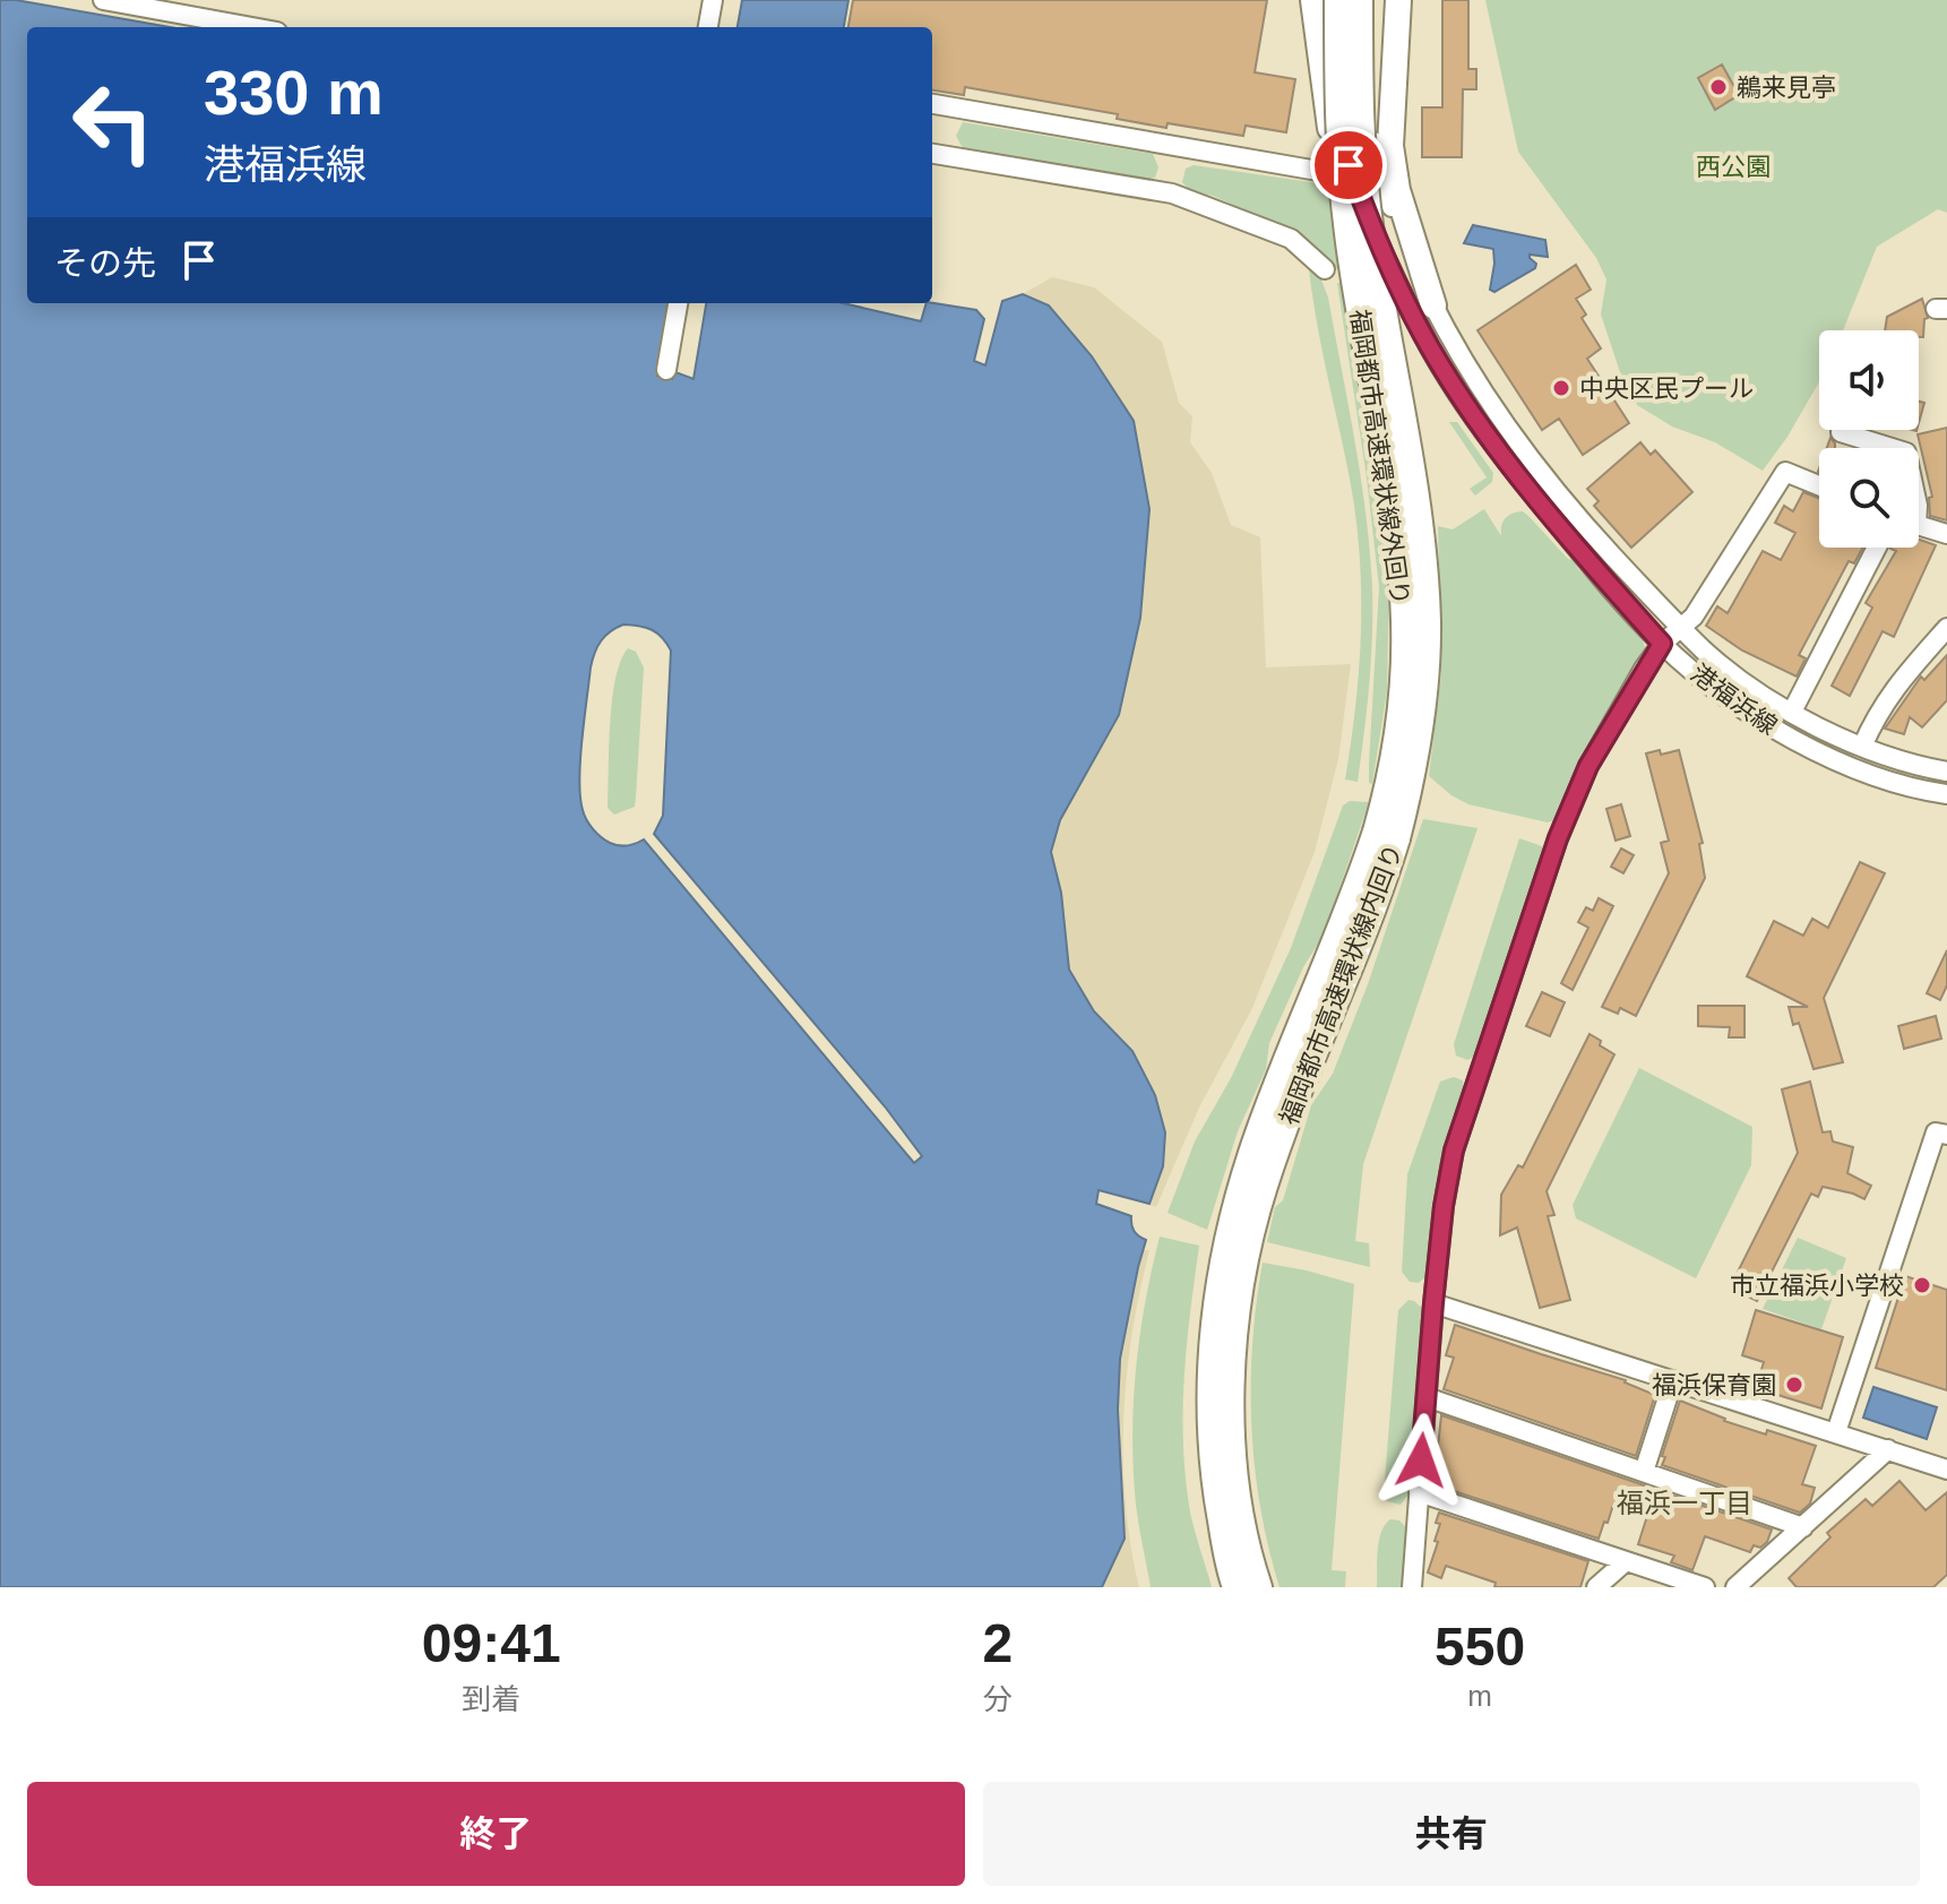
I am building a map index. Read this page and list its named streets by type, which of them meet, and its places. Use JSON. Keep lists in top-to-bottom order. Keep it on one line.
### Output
{"streets":{"highway":["福岡都市高速環状線外回り","福岡都市高速環状線内回り"],"street":["港福浜線"]},"crossings":[["福岡都市高速環状線外回り","港福浜線"],["福岡都市高速環状線外回り","福岡都市高速環状線内回り"],["港福浜線","福岡都市高速環状線内回り"]],"districts":["福浜一丁目"],"parks":["西公園"],"places":["鵜来見亭","中央区民プール","市立福浜小学校","福浜保育園"],"page":{"turn":["330 m","港福浜線"],"then":"その先","eta":["09:41","到着","2","分","550","m"],"buttons":["終了","共有"]}}
